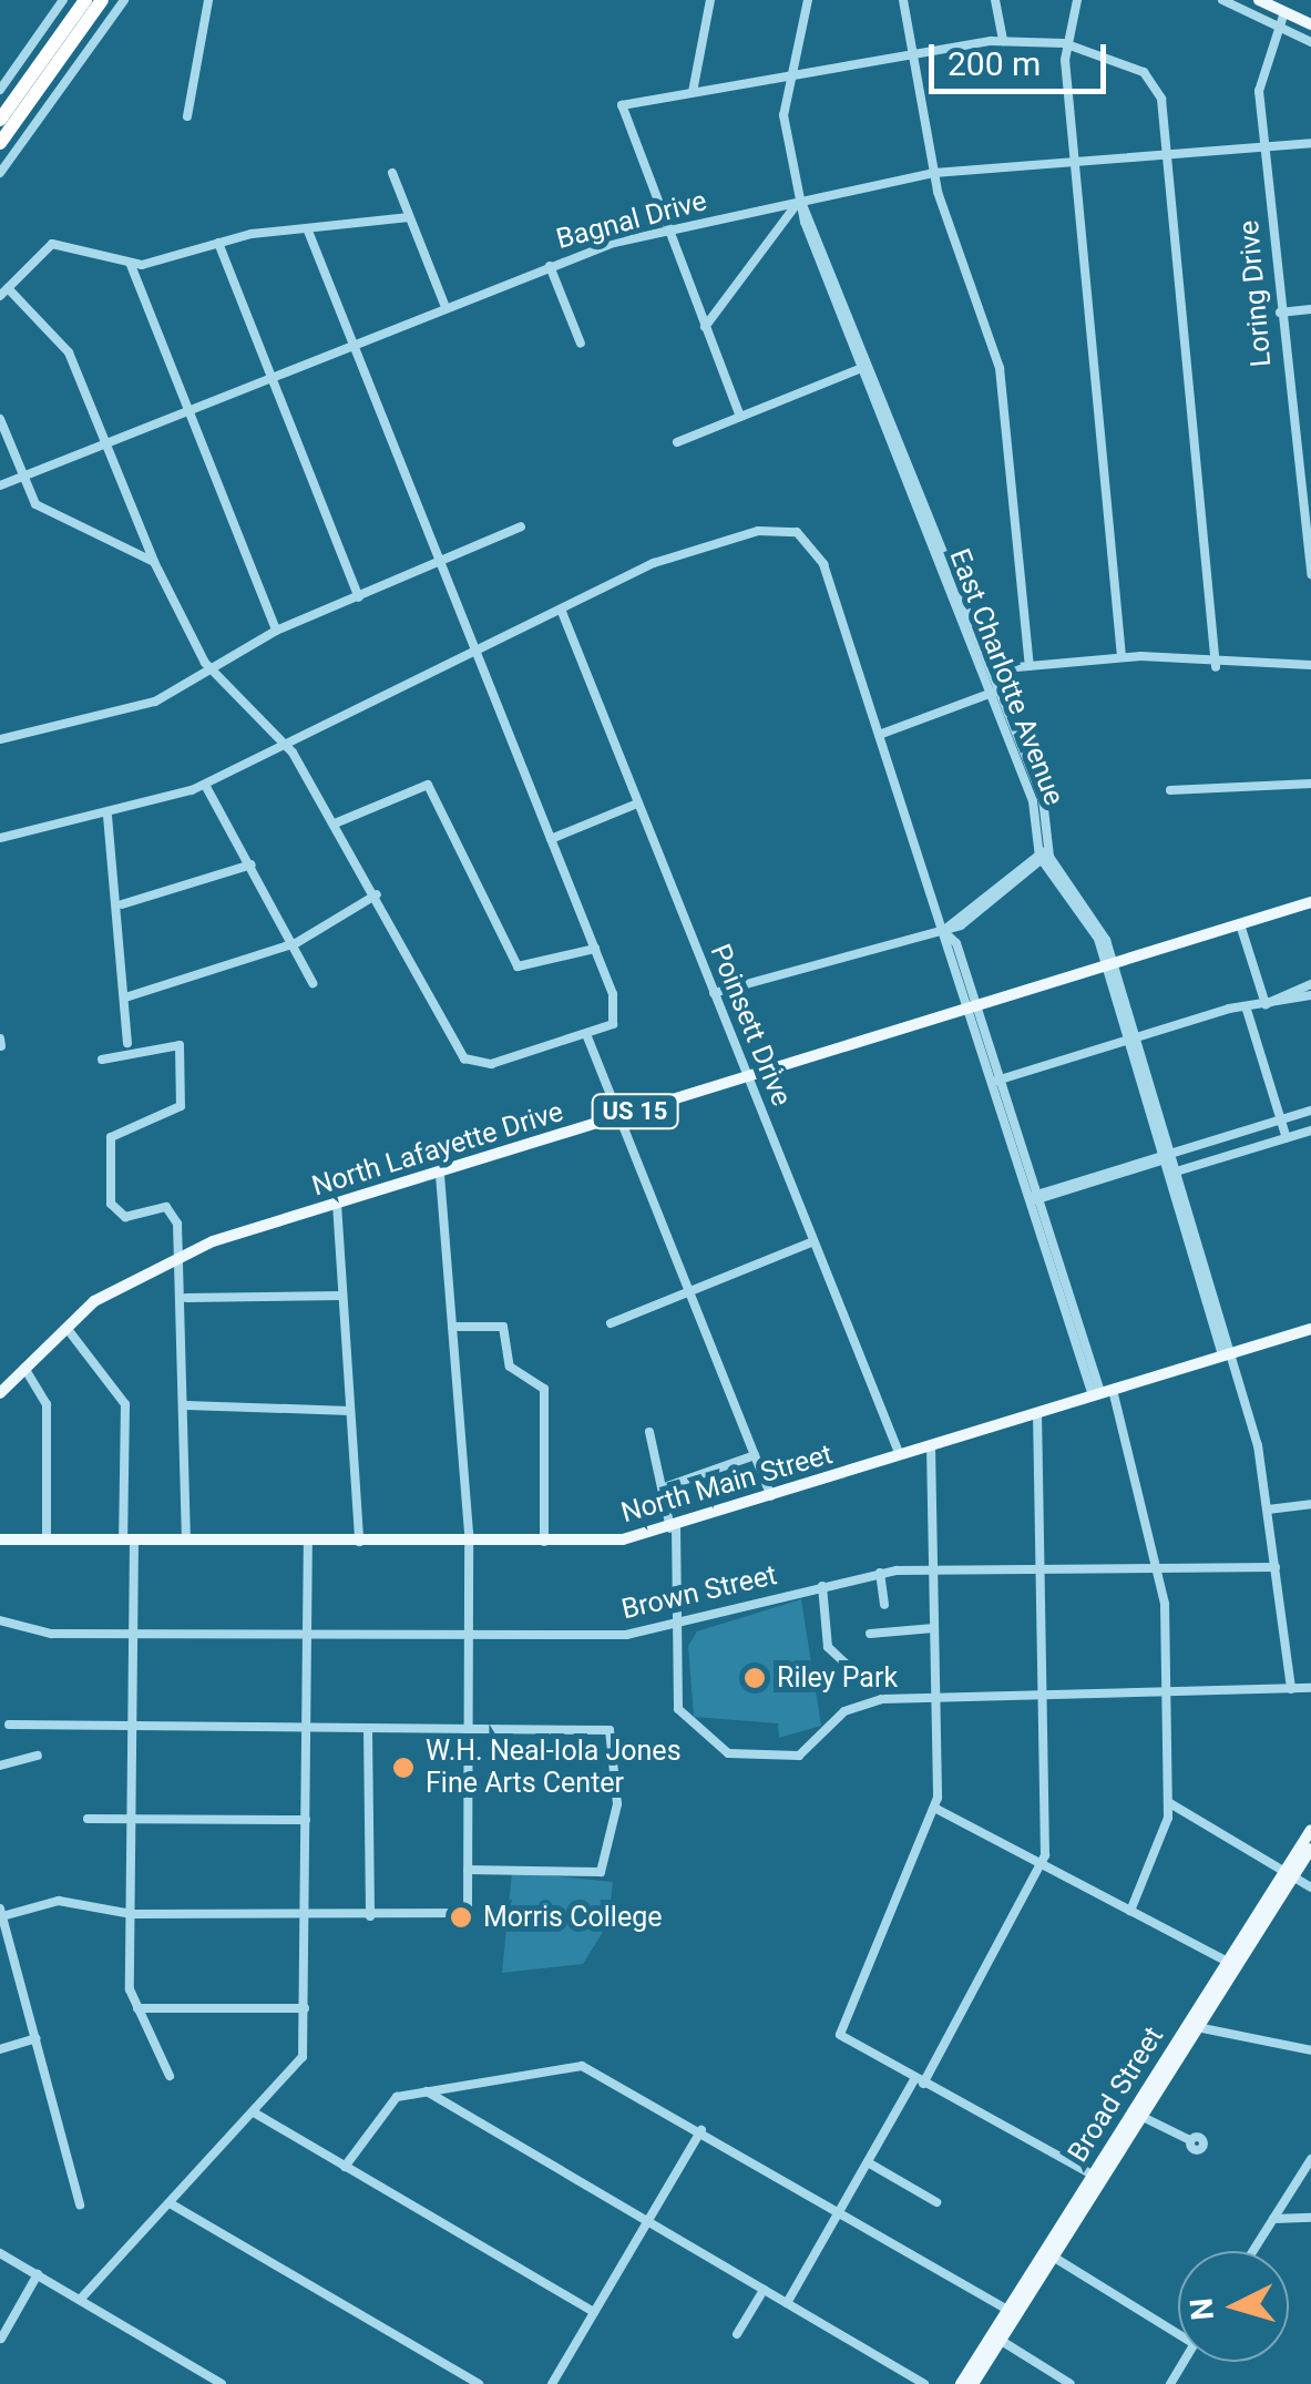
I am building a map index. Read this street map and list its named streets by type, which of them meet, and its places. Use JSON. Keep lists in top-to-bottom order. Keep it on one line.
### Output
{"streets":{"main road":["US 15","North Lafayette Drive","North Main Street","Broad Street"],"street":["Bagnal Drive","Loring Drive","East Charlotte Avenue","Poinsett Drive","Brown Street"]},"crossings":[["Bagnal Drive","Loring Drive"],["Bagnal Drive","East Charlotte Avenue"],["East Charlotte Avenue","North Lafayette Drive"],["East Charlotte Avenue","North Main Street"],["East Charlotte Avenue","Brown Street"],["Poinsett Drive","North Lafayette Drive"],["Poinsett Drive","North Main Street"]],"places":["Riley Park","W.H. Neal-Iola Jones Fine Arts Center","Morris College"],"scale_bar":"200 m","north":"left"}
